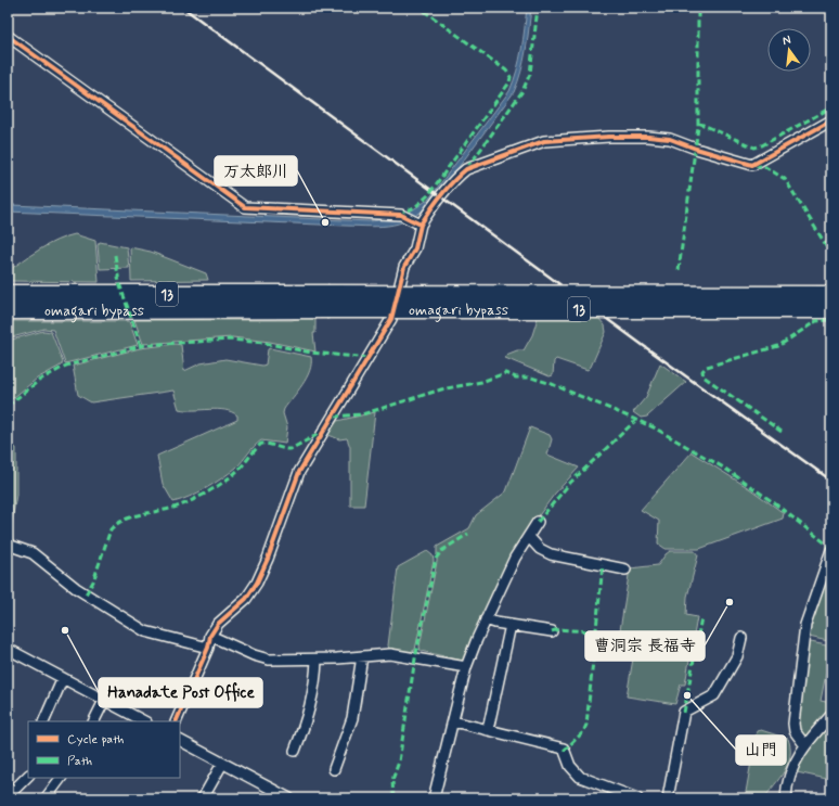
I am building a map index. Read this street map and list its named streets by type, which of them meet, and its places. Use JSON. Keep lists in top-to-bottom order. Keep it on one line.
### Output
{"streets":{"highway":["13","omagari bypass"]},"places":["万太郎川","曹洞宗 長福寺","Hanadate Post Office","山門"],"legend":["Cycle path","Path"],"north":"top"}
